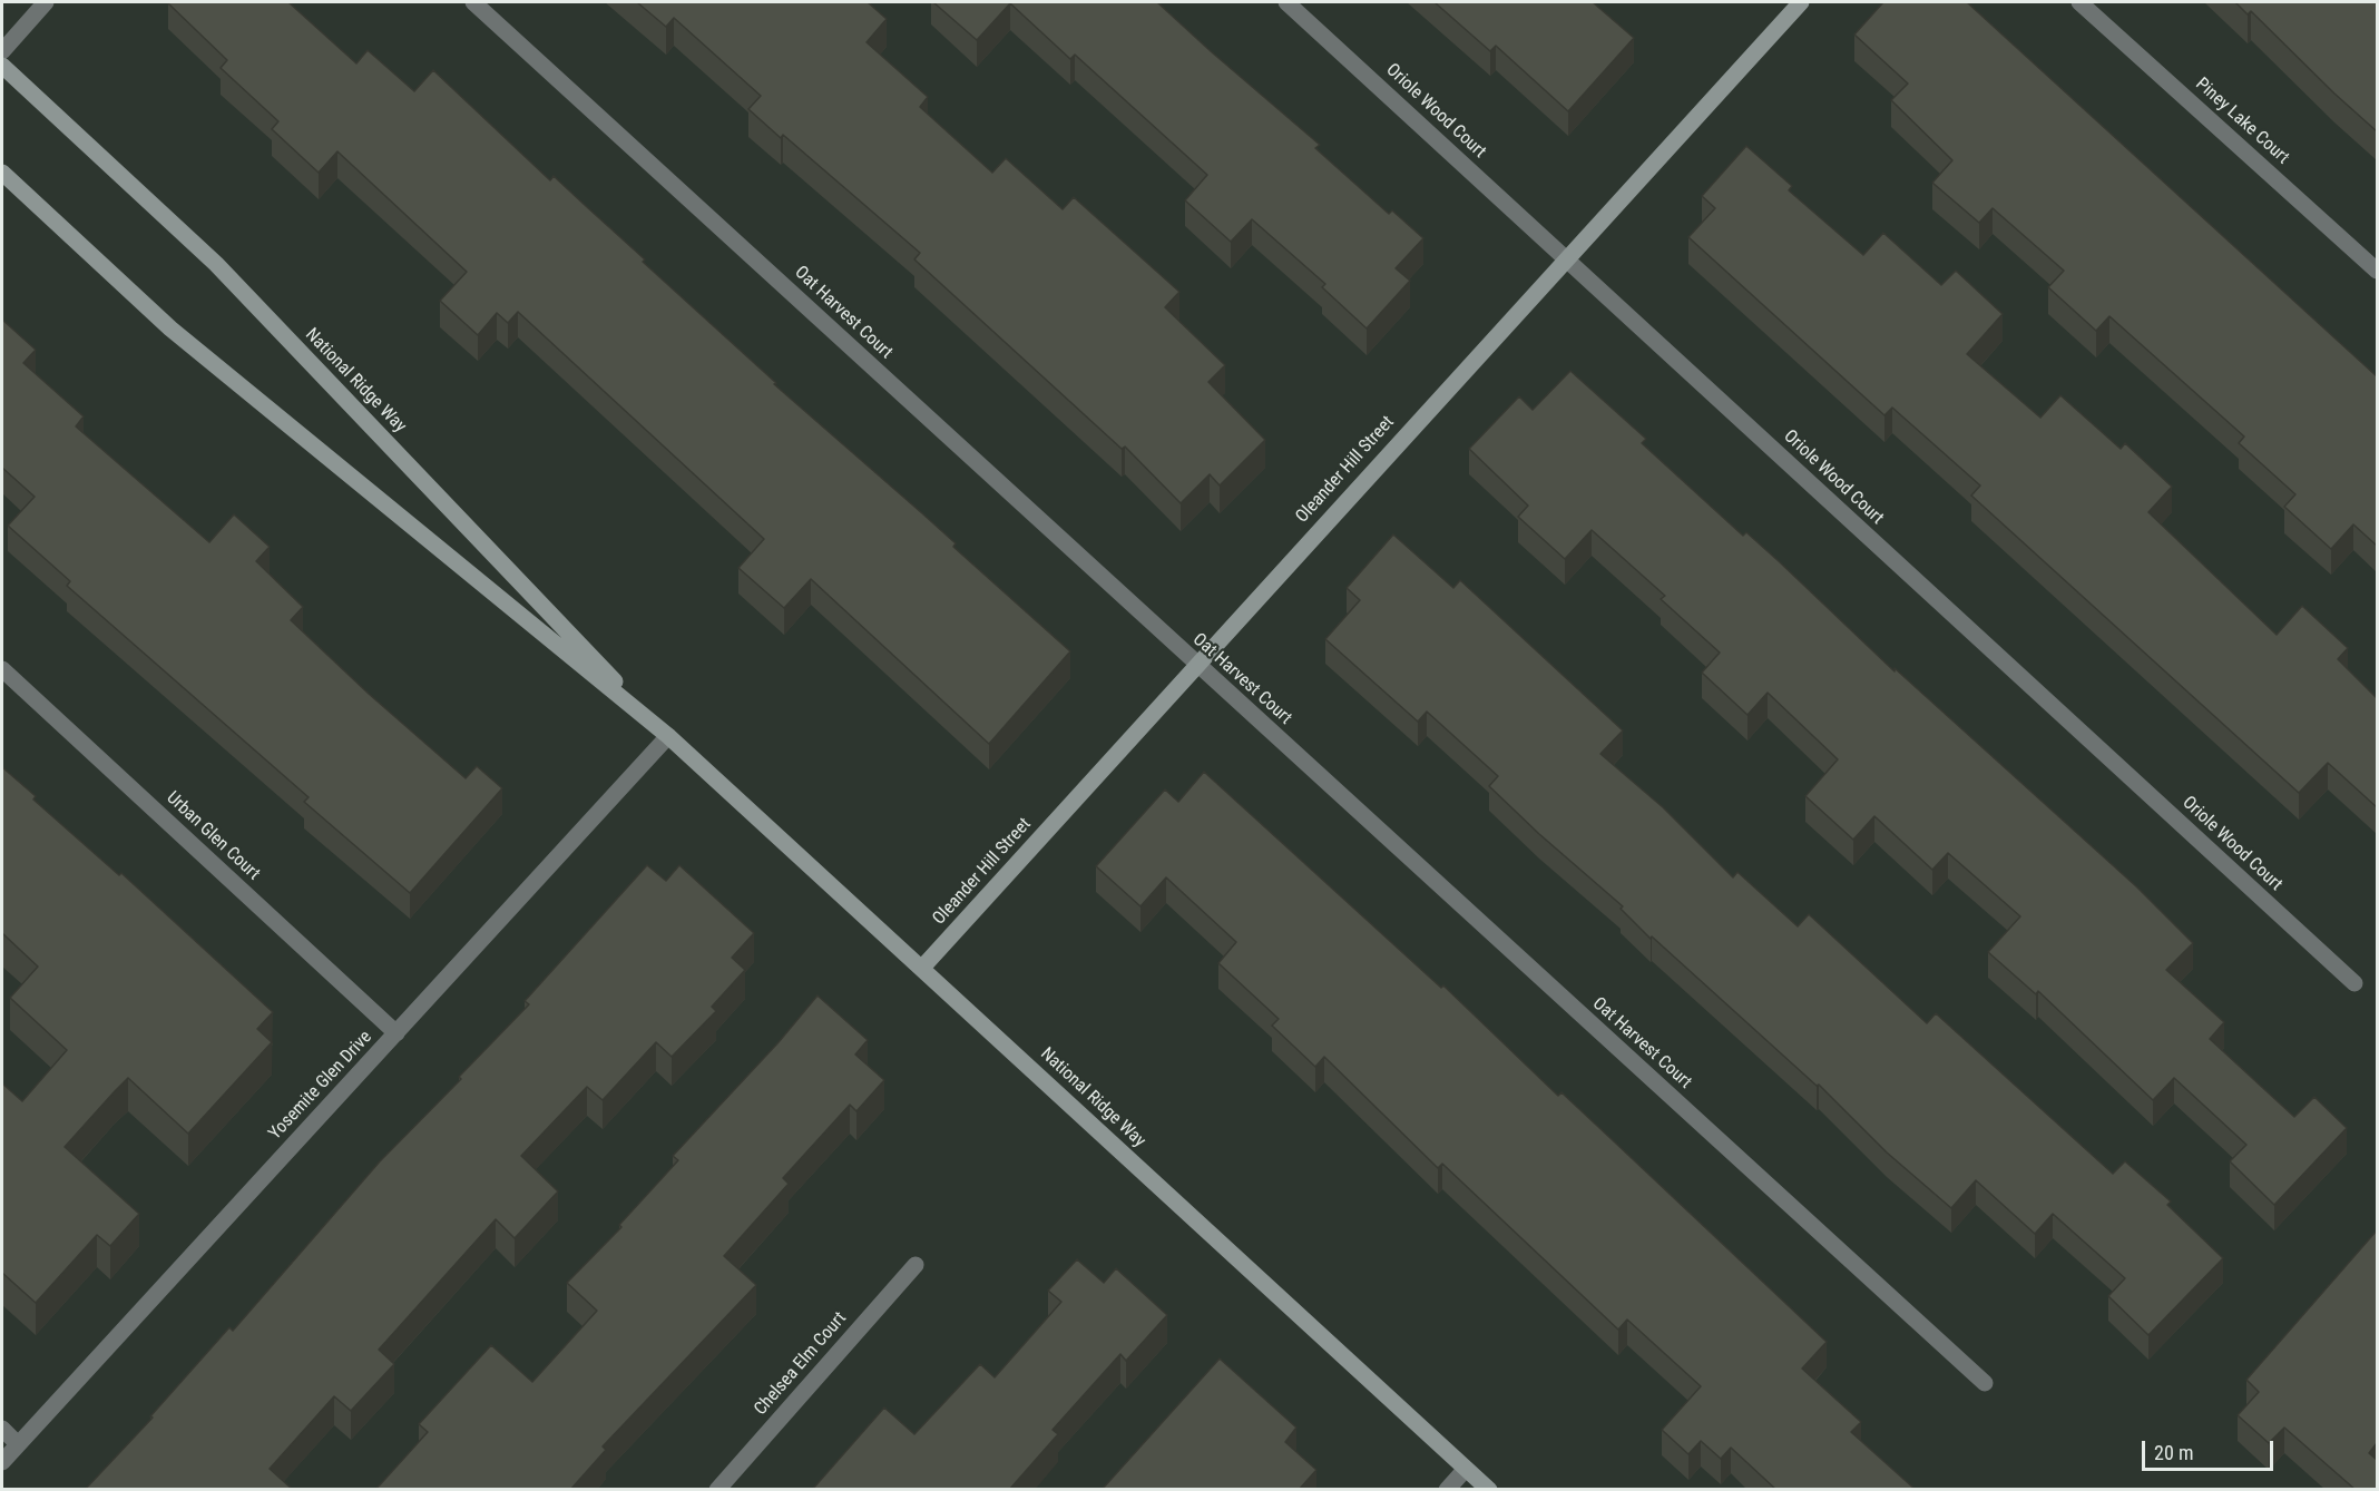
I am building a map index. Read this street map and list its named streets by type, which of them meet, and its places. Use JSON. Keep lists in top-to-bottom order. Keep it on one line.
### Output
{"streets":{"street":["Oriole Wood Court","Piney Lake Court","Oat Harvest Court","National Ridge Way","Oleander Hill Street","Urban Glen Court","Yosemite Glen Drive","Chelsea Elm Court"]},"crossings":[["Oriole Wood Court","Oleander Hill Street"],["Oat Harvest Court","Oleander Hill Street"],["National Ridge Way","Oleander Hill Street"],["National Ridge Way","Yosemite Glen Drive"],["Urban Glen Court","Yosemite Glen Drive"]],"scale_bar":"20 m"}
